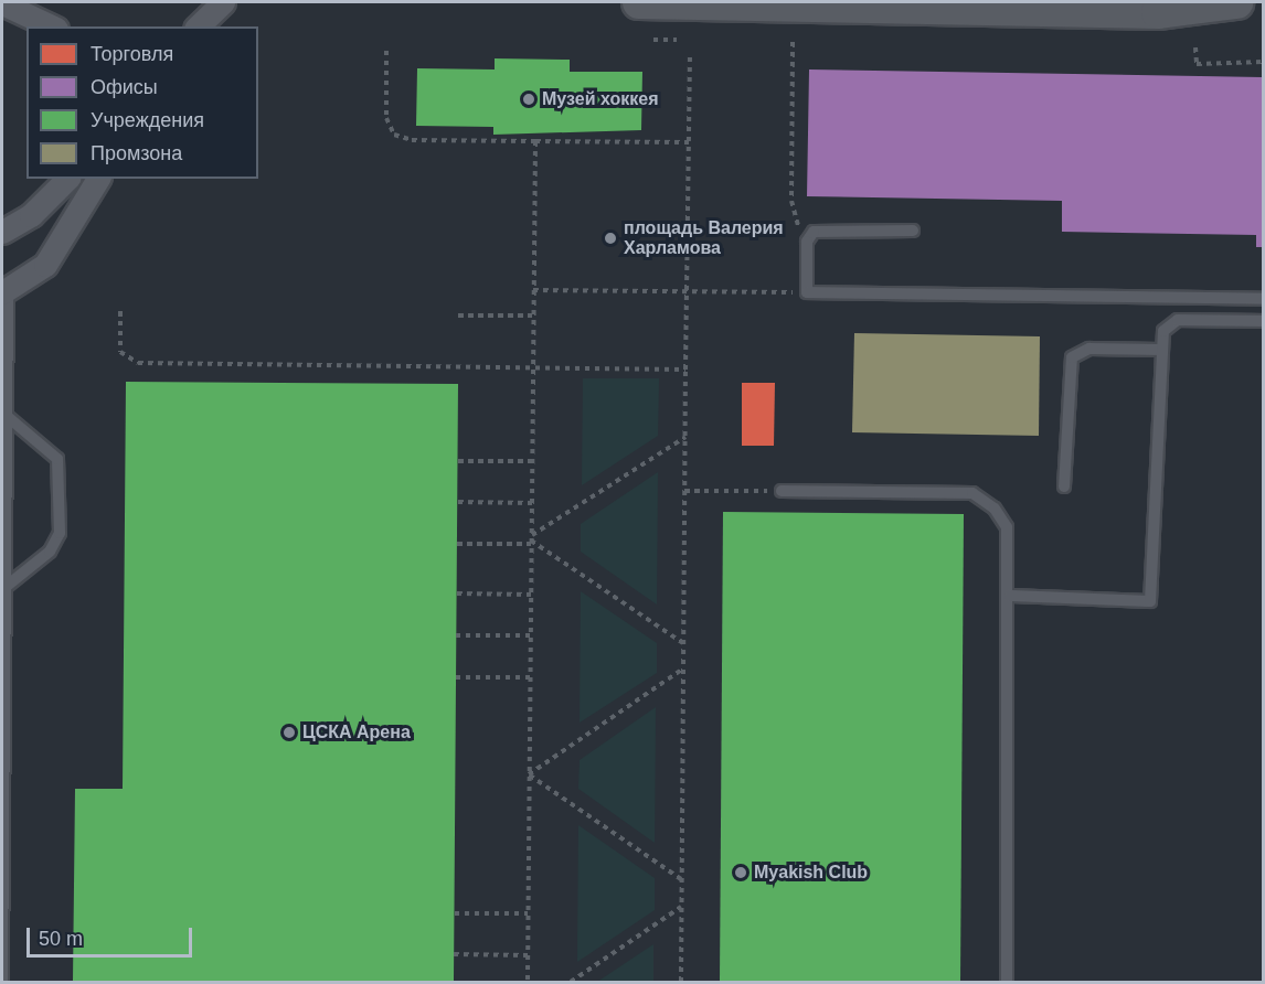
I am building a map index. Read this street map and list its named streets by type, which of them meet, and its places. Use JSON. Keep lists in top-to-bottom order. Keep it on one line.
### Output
{"places":["Музей хоккея","площадь Валерия Харламова","ЦСКА Арена","Myakish Club"],"legend":["Торговля","Офисы","Учреждения","Промзона"],"scale_bar":"50 m"}
